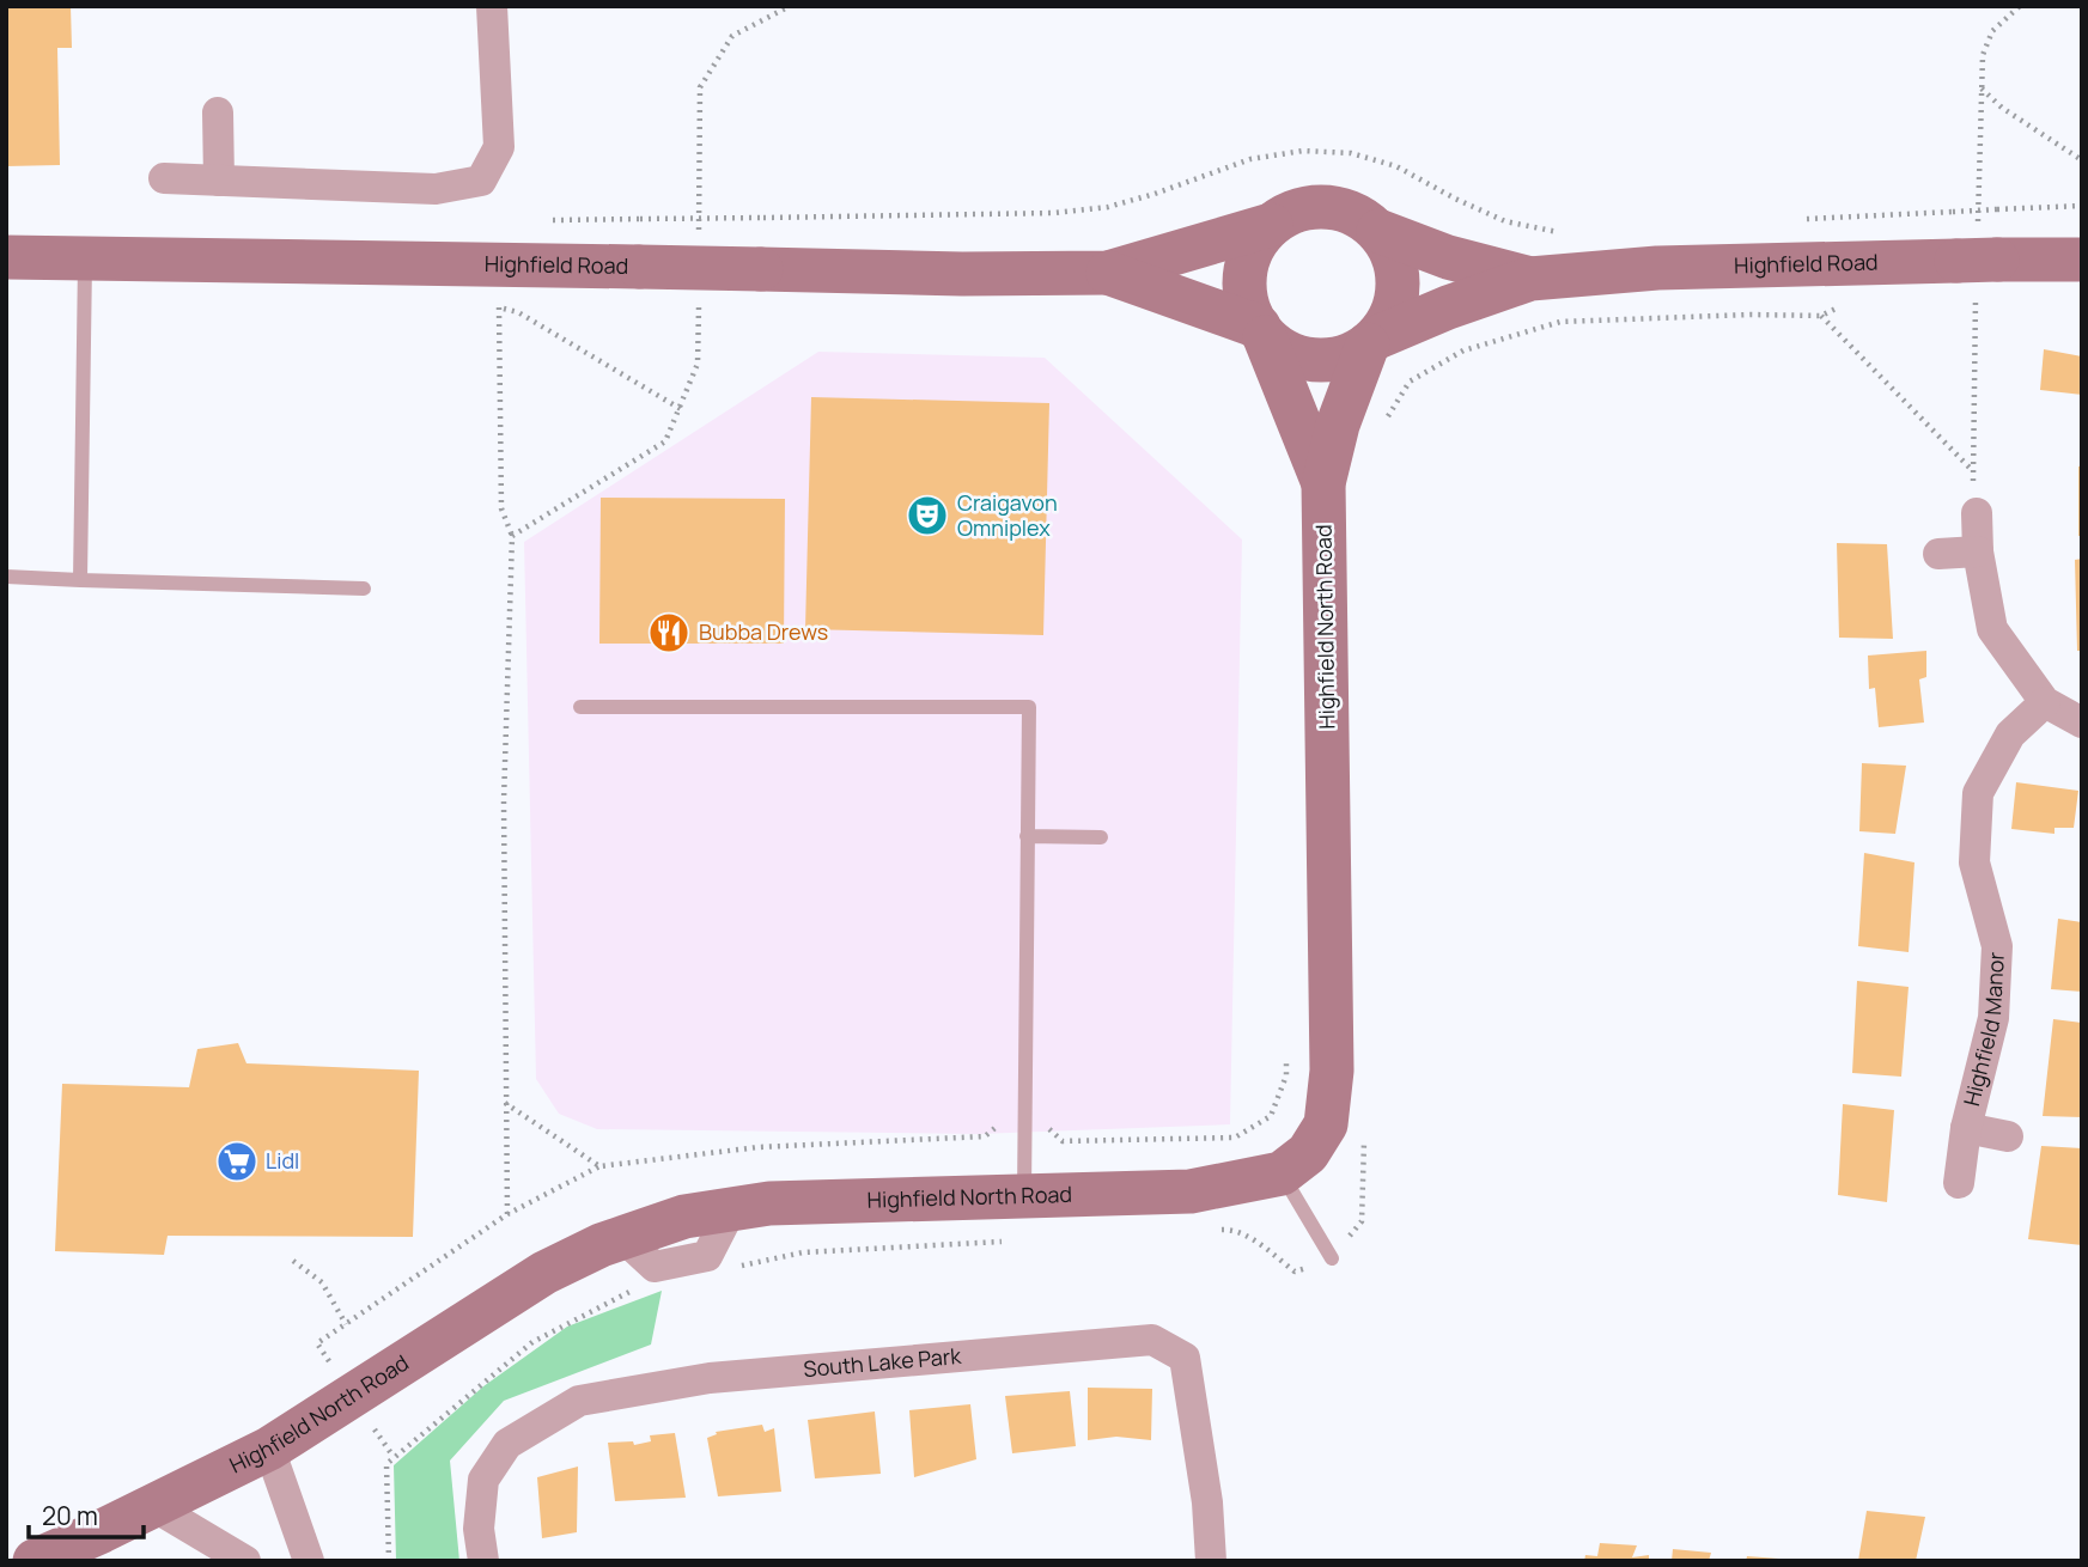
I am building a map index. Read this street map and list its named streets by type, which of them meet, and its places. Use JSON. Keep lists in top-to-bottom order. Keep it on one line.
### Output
{"streets":{"street":["Highfield Road","Highfield North Road","Highfield Manor","South Lake Park"]},"crossings":[["Highfield Road","Highfield North Road"]],"places":{"theatre":["Craigavon Omniplex"],"restaurant":["Bubba Drews"],"supermarket":["Lidl"]},"scale_bar":"20 m"}
